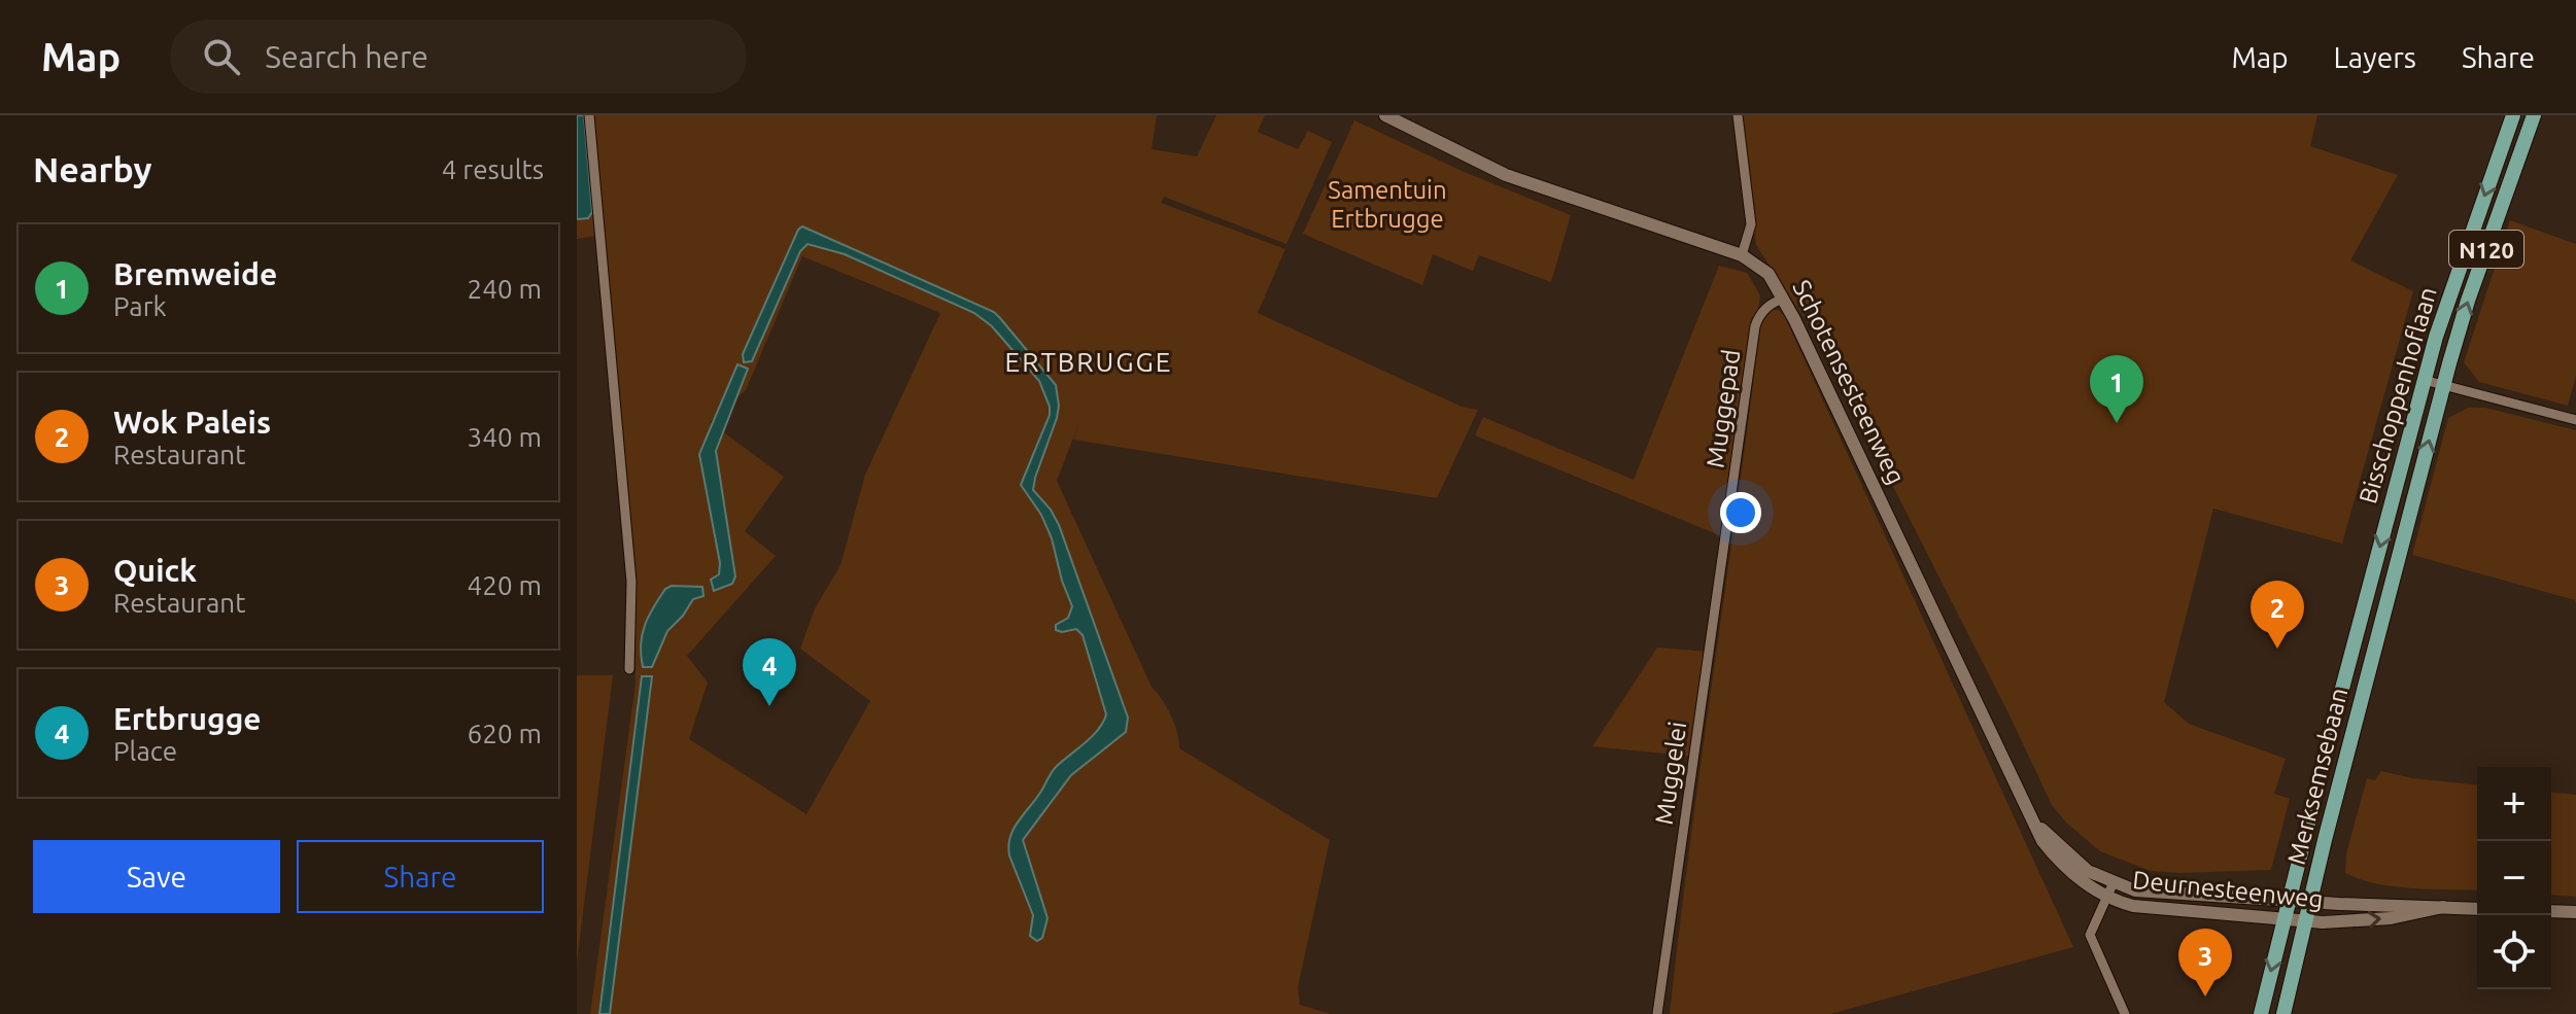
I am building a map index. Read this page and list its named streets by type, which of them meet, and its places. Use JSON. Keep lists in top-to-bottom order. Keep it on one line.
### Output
{"streets":{"main road":["N120","Bisschoppenhoflaan","Merksemsebaan"],"street":["Schotensesteenweg","Muggepad","Muggelei","Deurnesteenweg"]},"crossings":[["Schotensesteenweg","Muggepad"],["Schotensesteenweg","Deurnesteenweg"],["Bisschoppenhoflaan","Merksemsebaan"],["Muggepad","Muggelei"],["Merksemsebaan","Deurnesteenweg"]],"districts":["ERTBRUGGE"],"parks":["Samentuin Ertbrugge"],"page":{"header":"Map","search":"Search here","nav":["Map","Layers","Share"],"heading":["Nearby","4 results"],"list":[{"mark":"1","name":"Bremweide","note":"Park","value":"240 m"},{"mark":"2","name":"Wok Paleis","note":"Restaurant","value":"340 m"},{"mark":"3","name":"Quick","note":"Restaurant","value":"420 m"},{"mark":"4","name":"Ertbrugge","note":"Place","value":"620 m"}],"pins":["1","2","4","3"],"map_buttons":["+","−"],"buttons":["Save","Share"]}}
